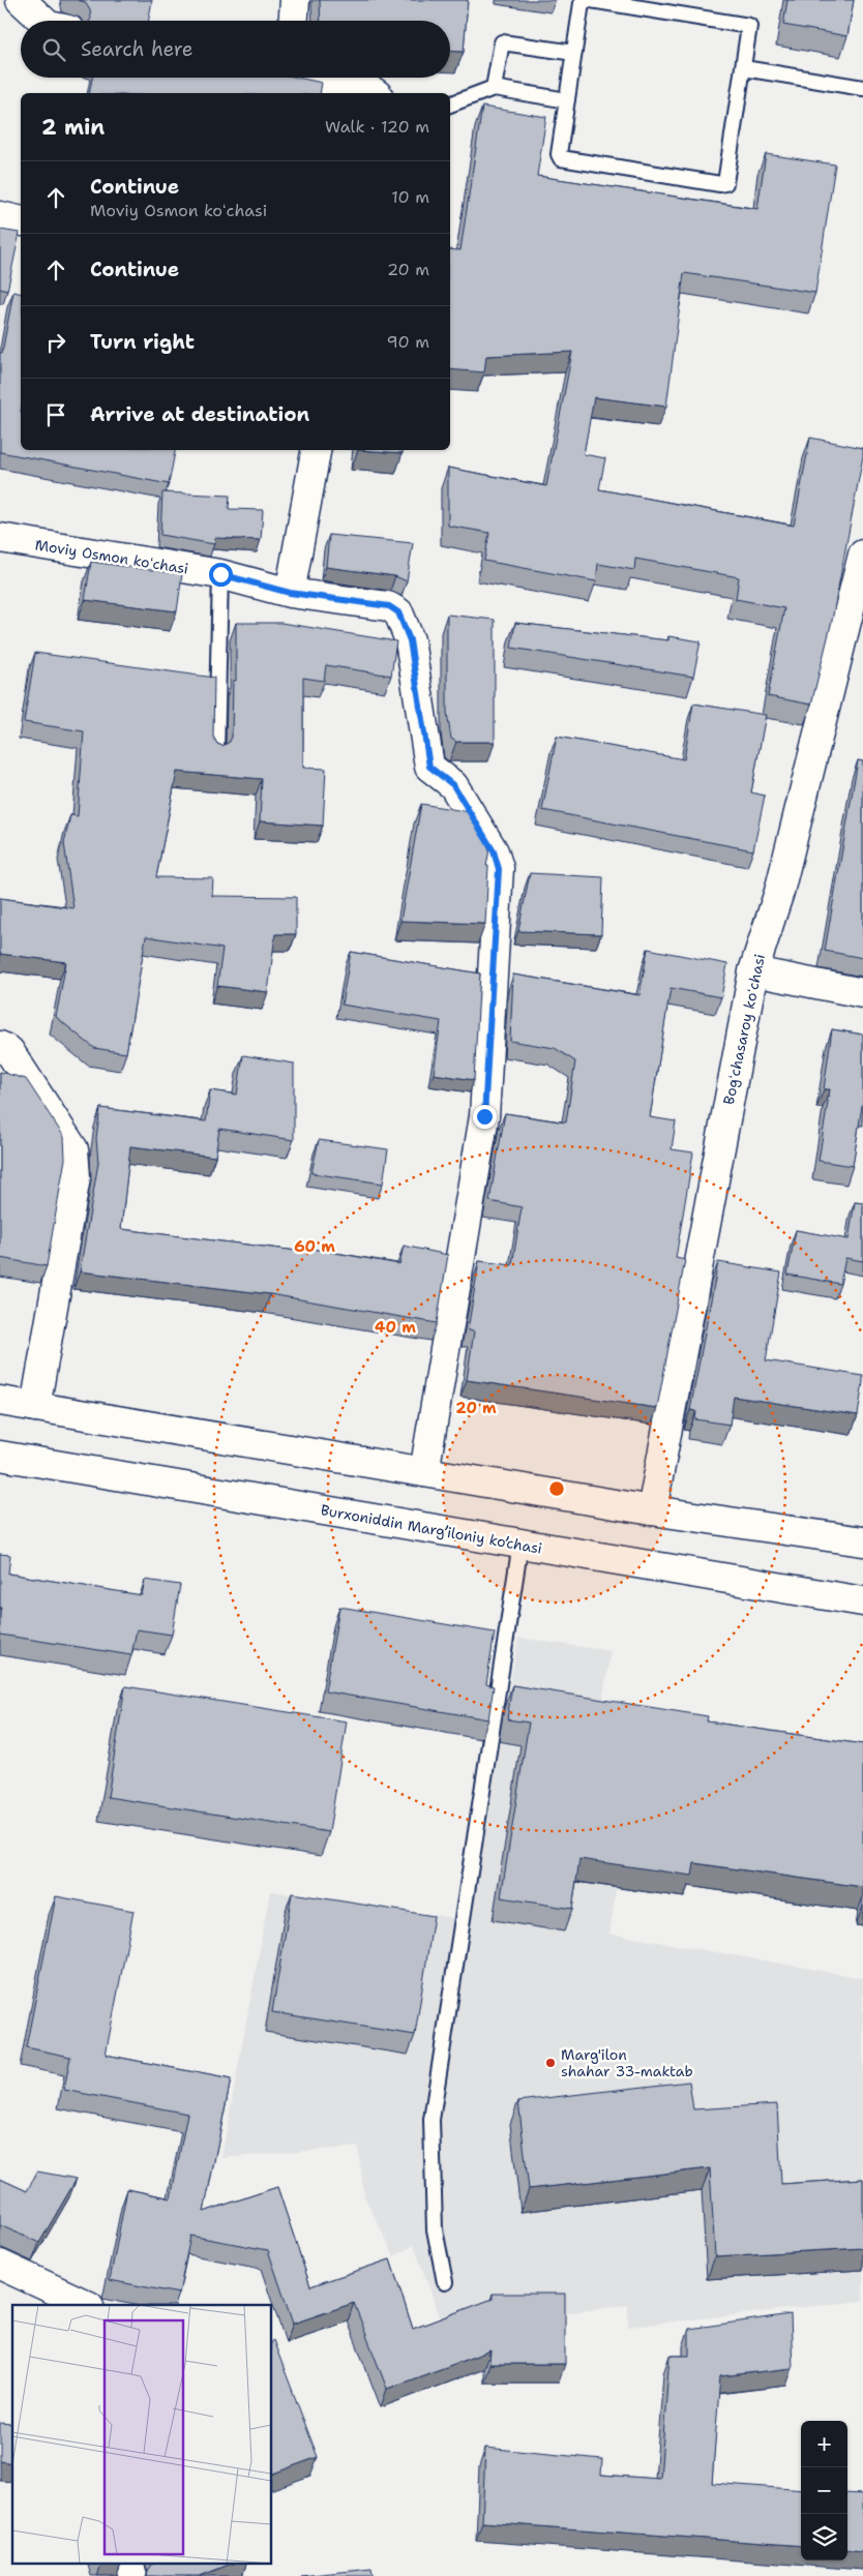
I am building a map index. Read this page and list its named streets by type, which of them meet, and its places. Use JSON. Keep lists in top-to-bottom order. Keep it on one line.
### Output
{"streets":{"street":["Moviy Osmon koʻchasi","Bogʻchasaroy koʻchasi","Burxoniddin Marg’iloniy ko’chasi"]},"places":["Marg'ilon shahar 33-maktab"],"page":{"search":"Search here","heading":["2 min","Walk · 120 m"],"list":[["Continue","Moviy Osmon koʻchasi","10 m"],["Continue","20 m"],["Turn right","90 m"],"Arrive at destination"],"map_buttons":["+","−"]},"rings":["60 m","40 m","20 m"]}
